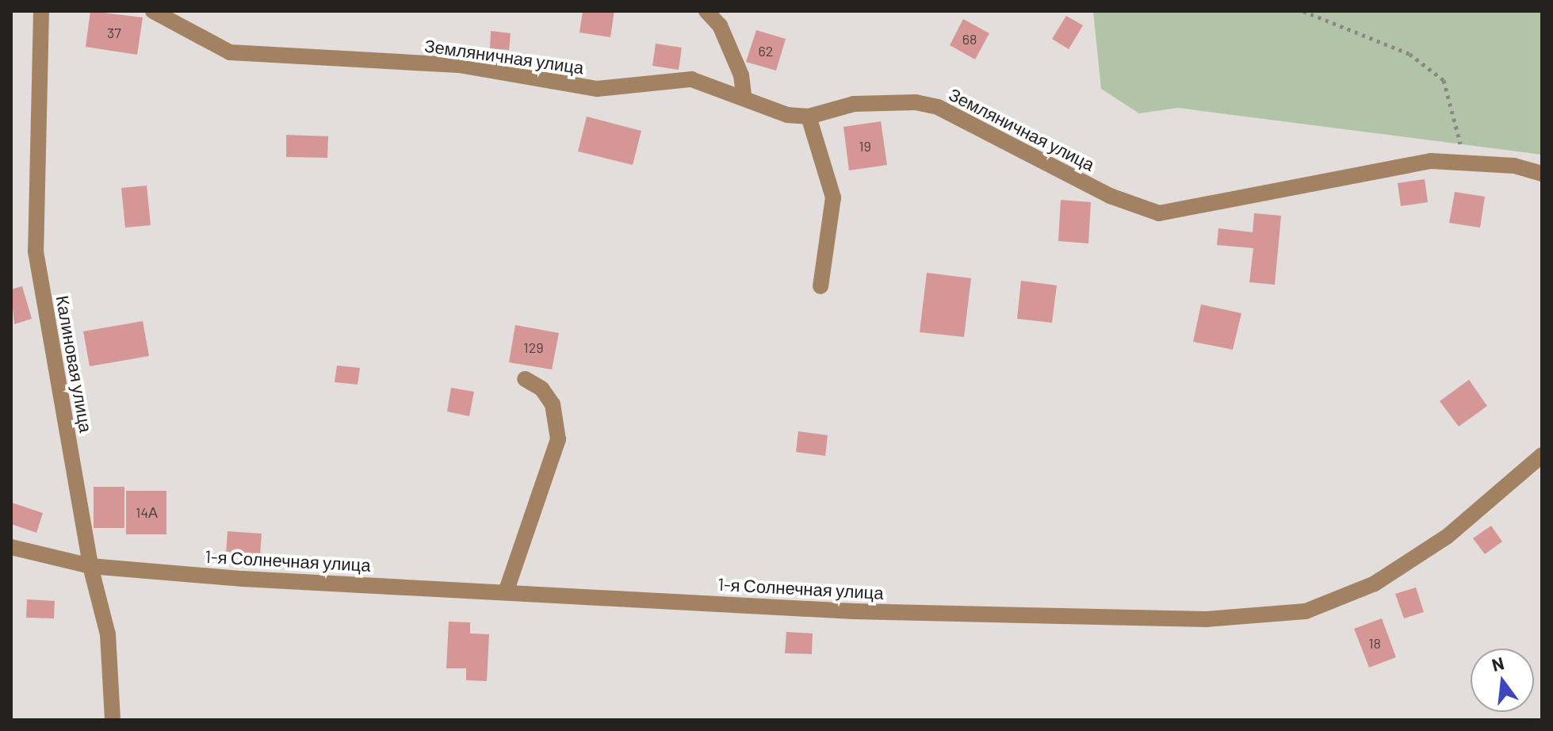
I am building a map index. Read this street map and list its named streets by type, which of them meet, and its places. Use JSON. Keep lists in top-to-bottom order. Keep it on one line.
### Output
{"streets":{"street":["Земляничная улица","Калиновая улица","1-я Солнечная улица"]},"crossings":[["Калиновая улица","1-я Солнечная улица"]],"house_numbers":["37","68","62","19","129","14А","18"],"north":"top"}
